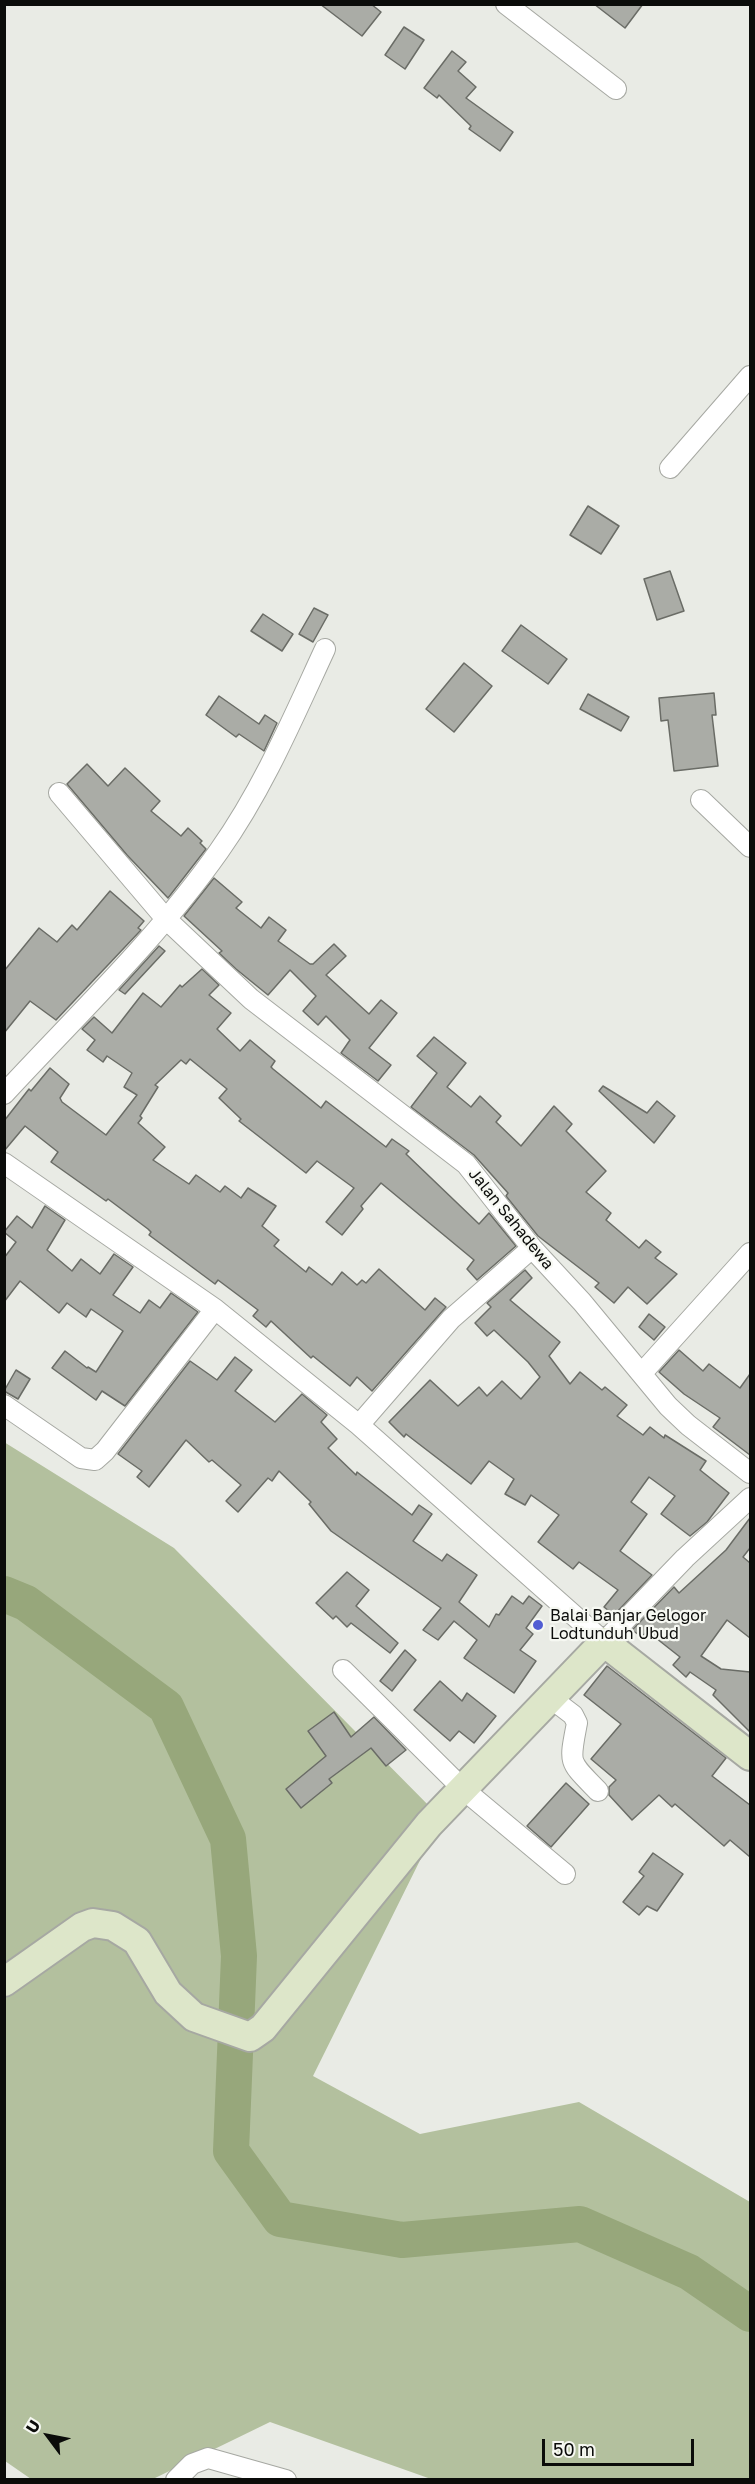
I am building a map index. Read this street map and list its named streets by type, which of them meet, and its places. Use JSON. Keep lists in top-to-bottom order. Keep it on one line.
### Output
{"streets":{"street":["Jalan Sahadewa"]},"places":["Balai Banjar Gelogor Lodtunduh Ubud"],"scale_bar":"50 m","north":"top left"}
